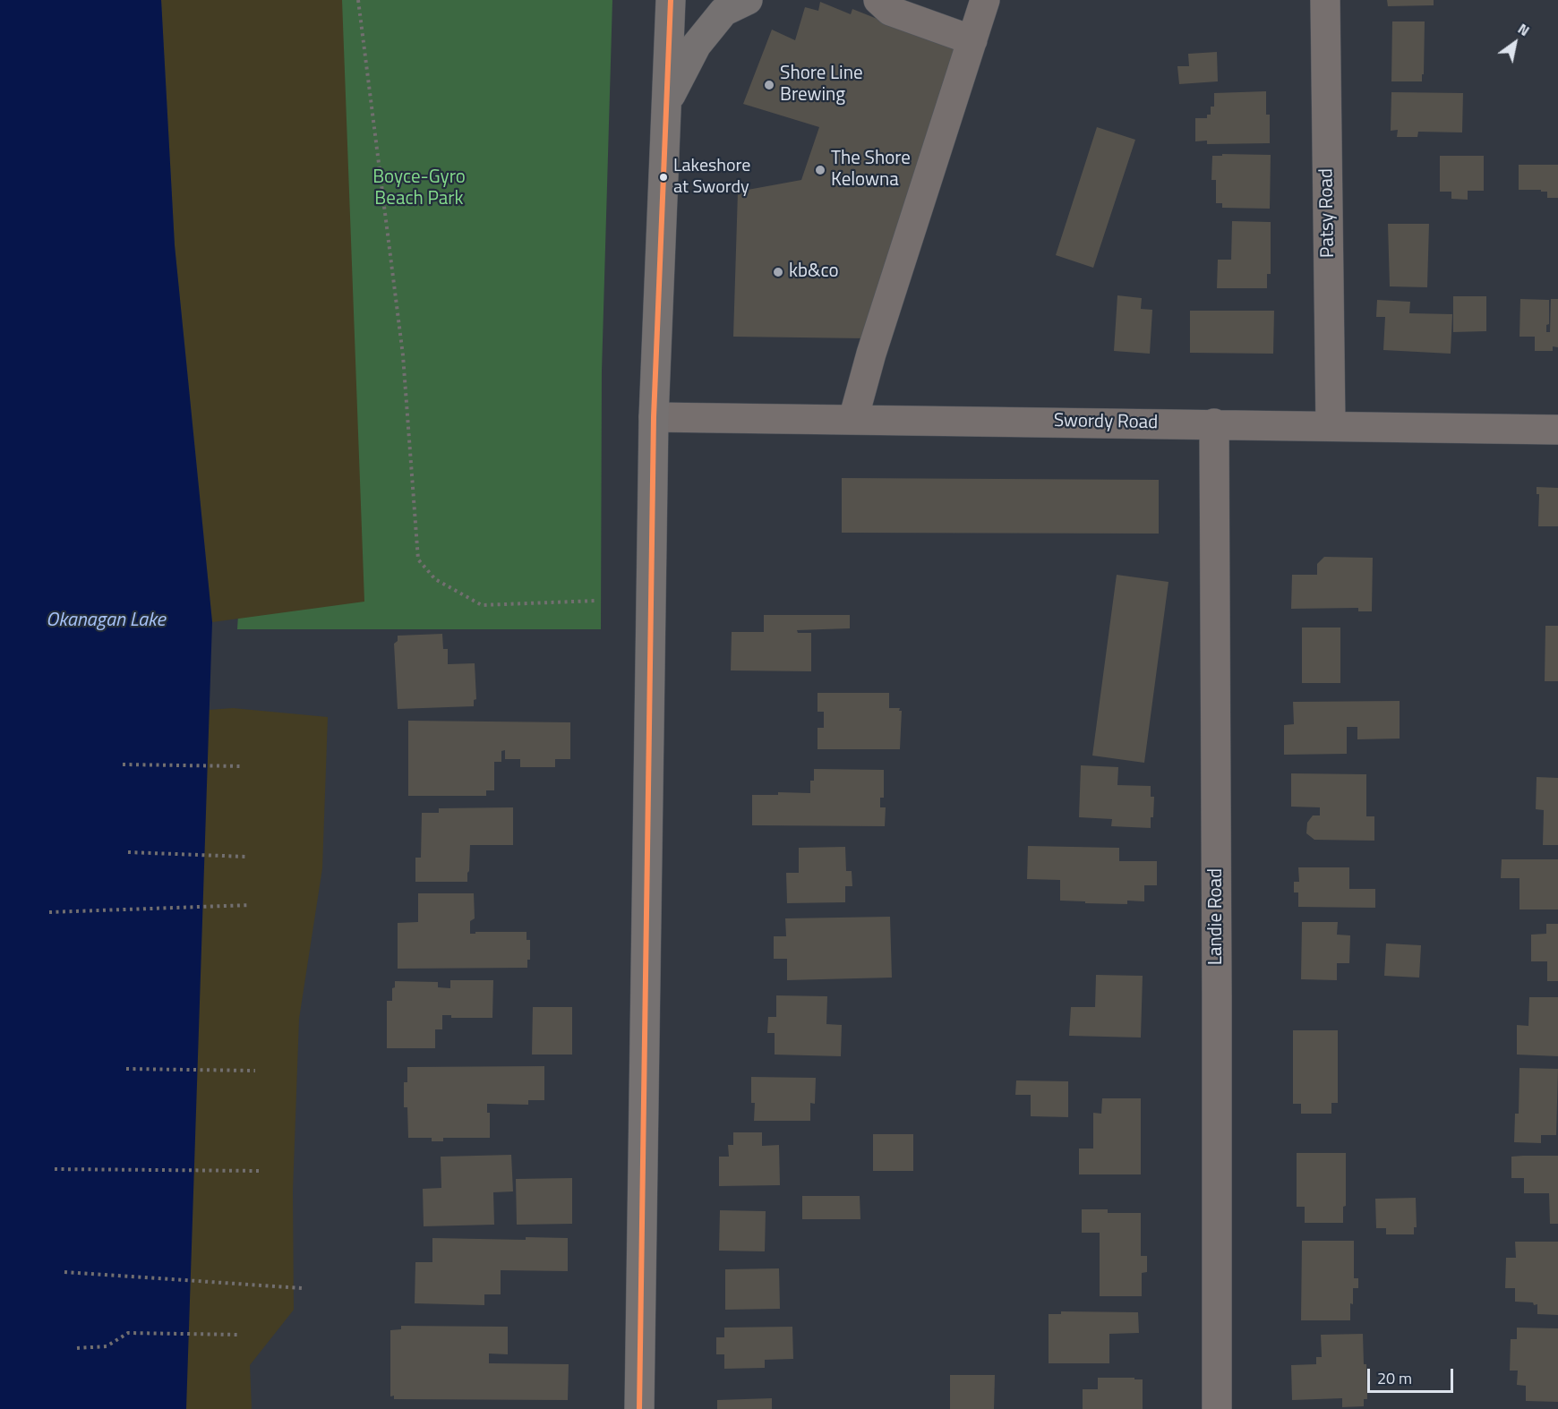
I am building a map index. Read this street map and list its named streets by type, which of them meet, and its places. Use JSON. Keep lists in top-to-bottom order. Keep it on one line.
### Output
{"streets":{"street":["Patsy Road","Swordy Road","Landie Road"]},"crossings":[["Patsy Road","Swordy Road"],["Swordy Road","Landie Road"]],"water":["Okanagan Lake"],"parks":["Boyce-Gyro Beach Park"],"places":["Shore Line Brewing","The Shore Kelowna","Lakeshore at Swordy","kb&co"],"scale_bar":"20 m","north":"top right"}
